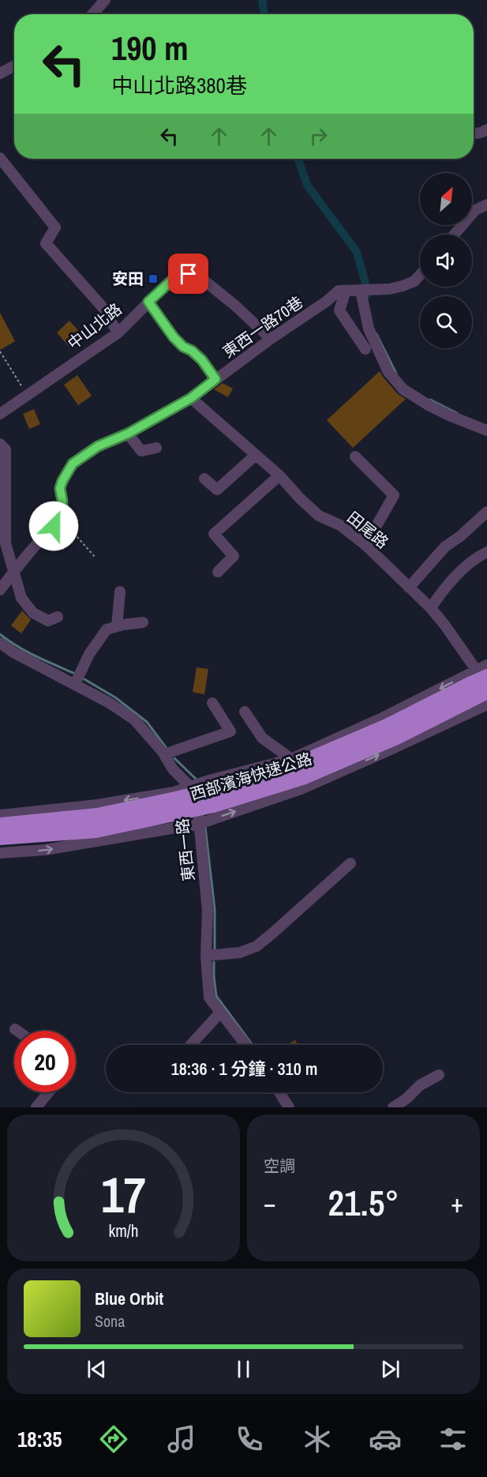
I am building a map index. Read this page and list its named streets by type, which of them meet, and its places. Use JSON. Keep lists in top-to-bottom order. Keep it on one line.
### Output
{"streets":{"highway":["西部濱海快速公路"],"street":["中山北路","東西一路70巷","田尾路","東西一路"]},"crossings":[["中山北路","東西一路70巷"],["東西一路70巷","田尾路"],["田尾路","西部濱海快速公路"]],"places":{"transit":["安田"]},"north":"top right","page":{"turn":["190 m","中山北路380巷"],"limit":"20","trip":"18:36 · 1 分鐘 · 310 m","tile":"空調","heat":["−","21.5°","+"],"song":["Blue Orbit","Sona"],"tabs":"18:35","gauge":["17","km/h"]}}
